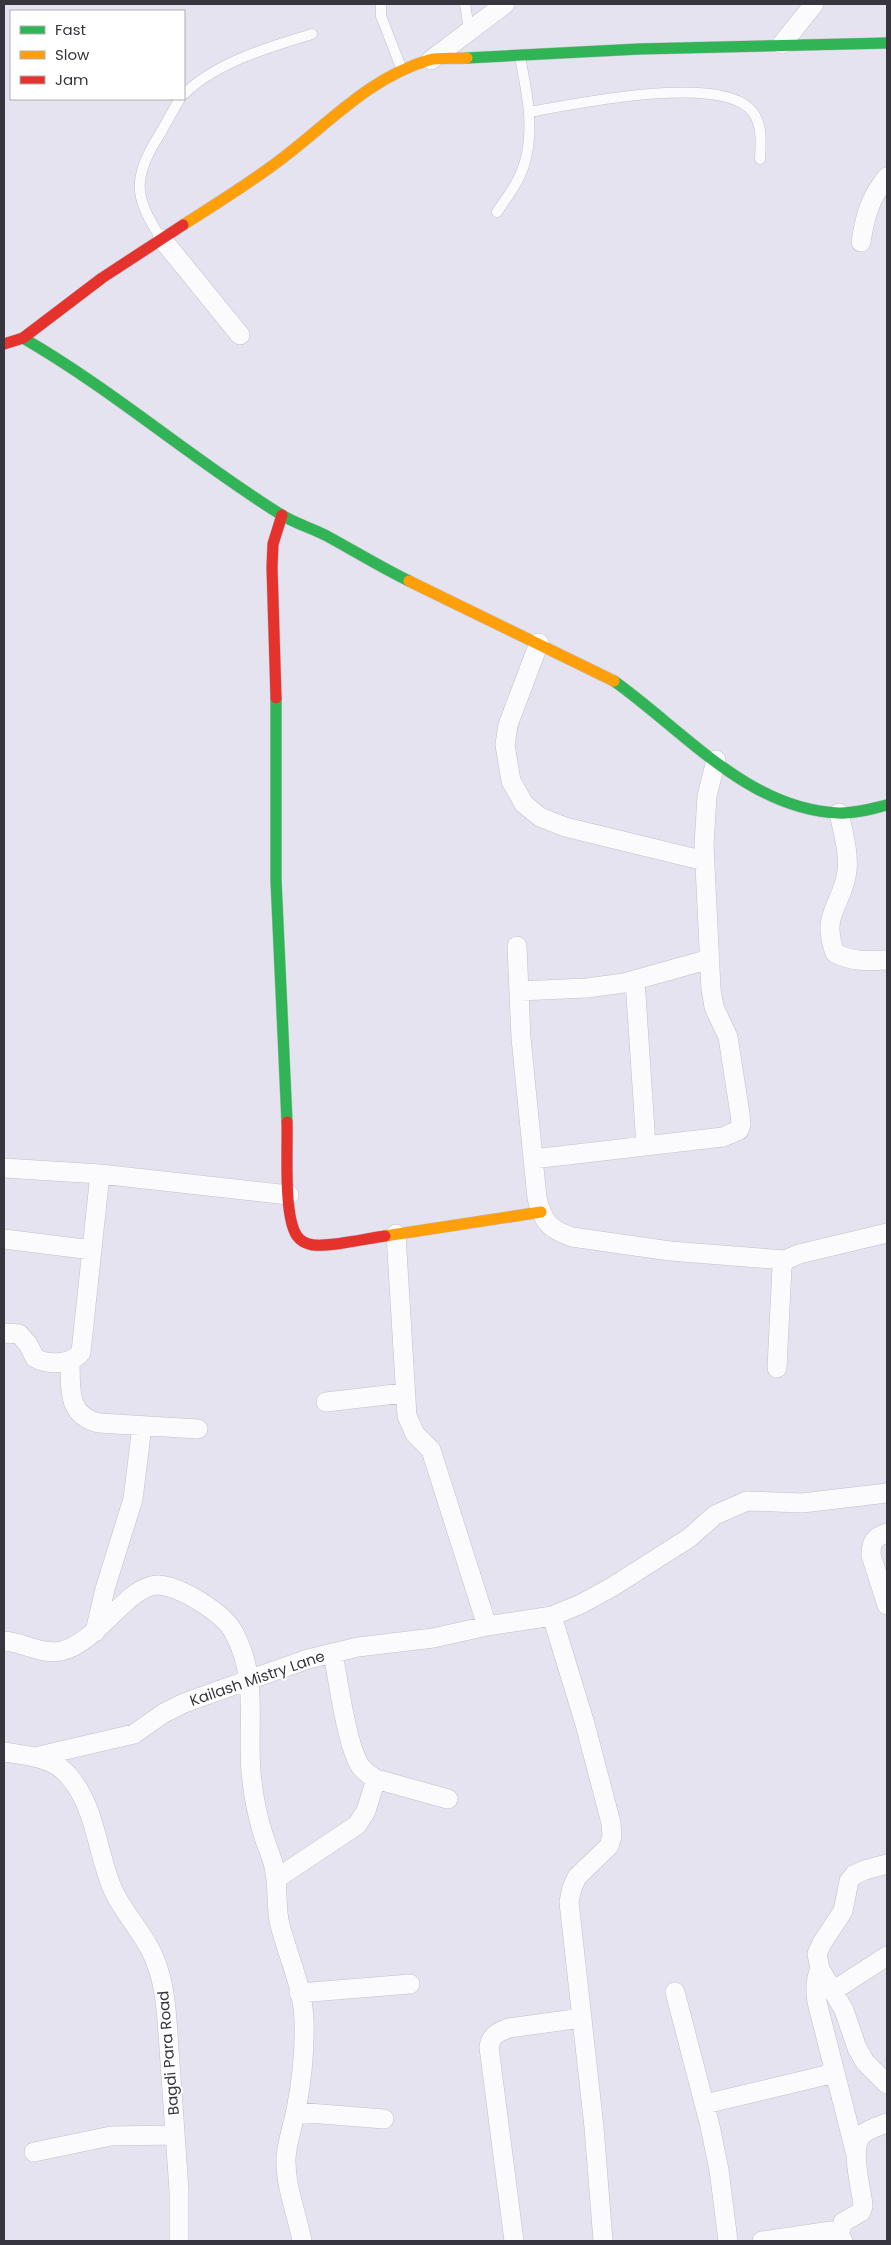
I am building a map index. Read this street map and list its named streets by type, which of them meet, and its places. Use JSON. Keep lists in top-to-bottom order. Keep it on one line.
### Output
{"streets":{"street":["Kailash Mistry Lane","Bagdi Para Road"]},"crossings":[["Kailash Mistry Lane","Bagdi Para Road"]],"legend":["Fast","Slow","Jam"]}
